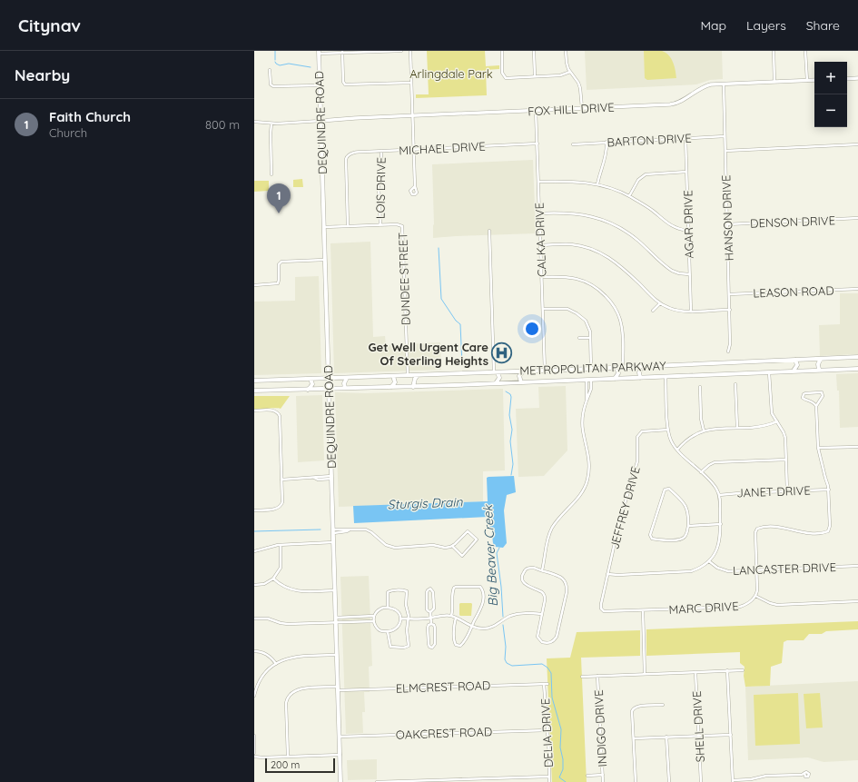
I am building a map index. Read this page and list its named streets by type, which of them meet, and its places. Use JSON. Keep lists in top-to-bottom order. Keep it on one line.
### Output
{"streets":{"main road":["DEQUINDRE ROAD","METROPOLITAN PARKWAY"],"street":["FOX HILL DRIVE","BARTON DRIVE","MICHAEL DRIVE","LOIS DRIVE","HANSON DRIVE","DENSON DRIVE","AGAR DRIVE","CALKA DRIVE","DUNDEE STREET","LEASON ROAD","JANET DRIVE","JEFFREY DRIVE","LANCASTER DRIVE","MARC DRIVE","ELMCREST ROAD","SHELL DRIVE","INDIGO DRIVE","OAKCREST ROAD","DELIA DRIVE"]},"crossings":[["FOX HILL DRIVE","DEQUINDRE ROAD"],["FOX HILL DRIVE","HANSON DRIVE"],["FOX HILL DRIVE","CALKA DRIVE"],["DEQUINDRE ROAD","METROPOLITAN PARKWAY"],["DEQUINDRE ROAD","ELMCREST ROAD"],["DEQUINDRE ROAD","OAKCREST ROAD"],["BARTON DRIVE","HANSON DRIVE"],["BARTON DRIVE","AGAR DRIVE"],["MICHAEL DRIVE","LOIS DRIVE"],["MICHAEL DRIVE","CALKA DRIVE"],["LOIS DRIVE","DUNDEE STREET"],["HANSON DRIVE","DENSON DRIVE"],["HANSON DRIVE","LEASON ROAD"],["CALKA DRIVE","METROPOLITAN PARKWAY"],["DUNDEE STREET","METROPOLITAN PARKWAY"],["JANET DRIVE","MARC DRIVE"],["JEFFREY DRIVE","MARC DRIVE"],["LANCASTER DRIVE","MARC DRIVE"],["ELMCREST ROAD","DELIA DRIVE"],["OAKCREST ROAD","DELIA DRIVE"]],"water":["Sturgis Drain","Big Beaver Creek"],"parks":["Arlingdale Park"],"places":{"hospital":["Get Well Urgent Care Of Sterling Heights"]},"scale_bar":"200 m","page":{"header":"Citynav","nav":["Map","Layers","Share"],"heading":"Nearby","map_buttons":["+","−"],"list":[{"mark":"1","name":"Faith Church","note":"Church","value":"800 m"}],"pins":"1","scale":"200 m"}}
